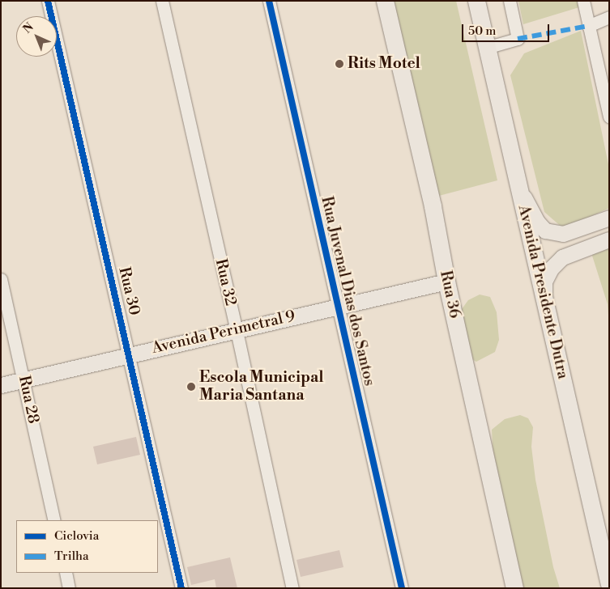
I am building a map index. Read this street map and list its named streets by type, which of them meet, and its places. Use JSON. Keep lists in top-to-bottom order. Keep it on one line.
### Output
{"streets":{"highway":["Avenida Presidente Dutra","Rua 36"],"main road":["Avenida Perimetral 9"],"street":["Rua 32","Rua 30","Rua Juvenal Dias dos Santos","Rua 28"]},"crossings":[["Rua 32","Avenida Perimetral 9"],["Rua 30","Avenida Perimetral 9"],["Rua Juvenal Dias dos Santos","Avenida Perimetral 9"],["Rua 36","Avenida Perimetral 9"],["Avenida Perimetral 9","Rua 28"]],"places":["Rits Motel","Escola Municipal Maria Santana"],"legend":["Ciclovia","Trilha"],"scale_bar":"50 m","north":"top left"}
